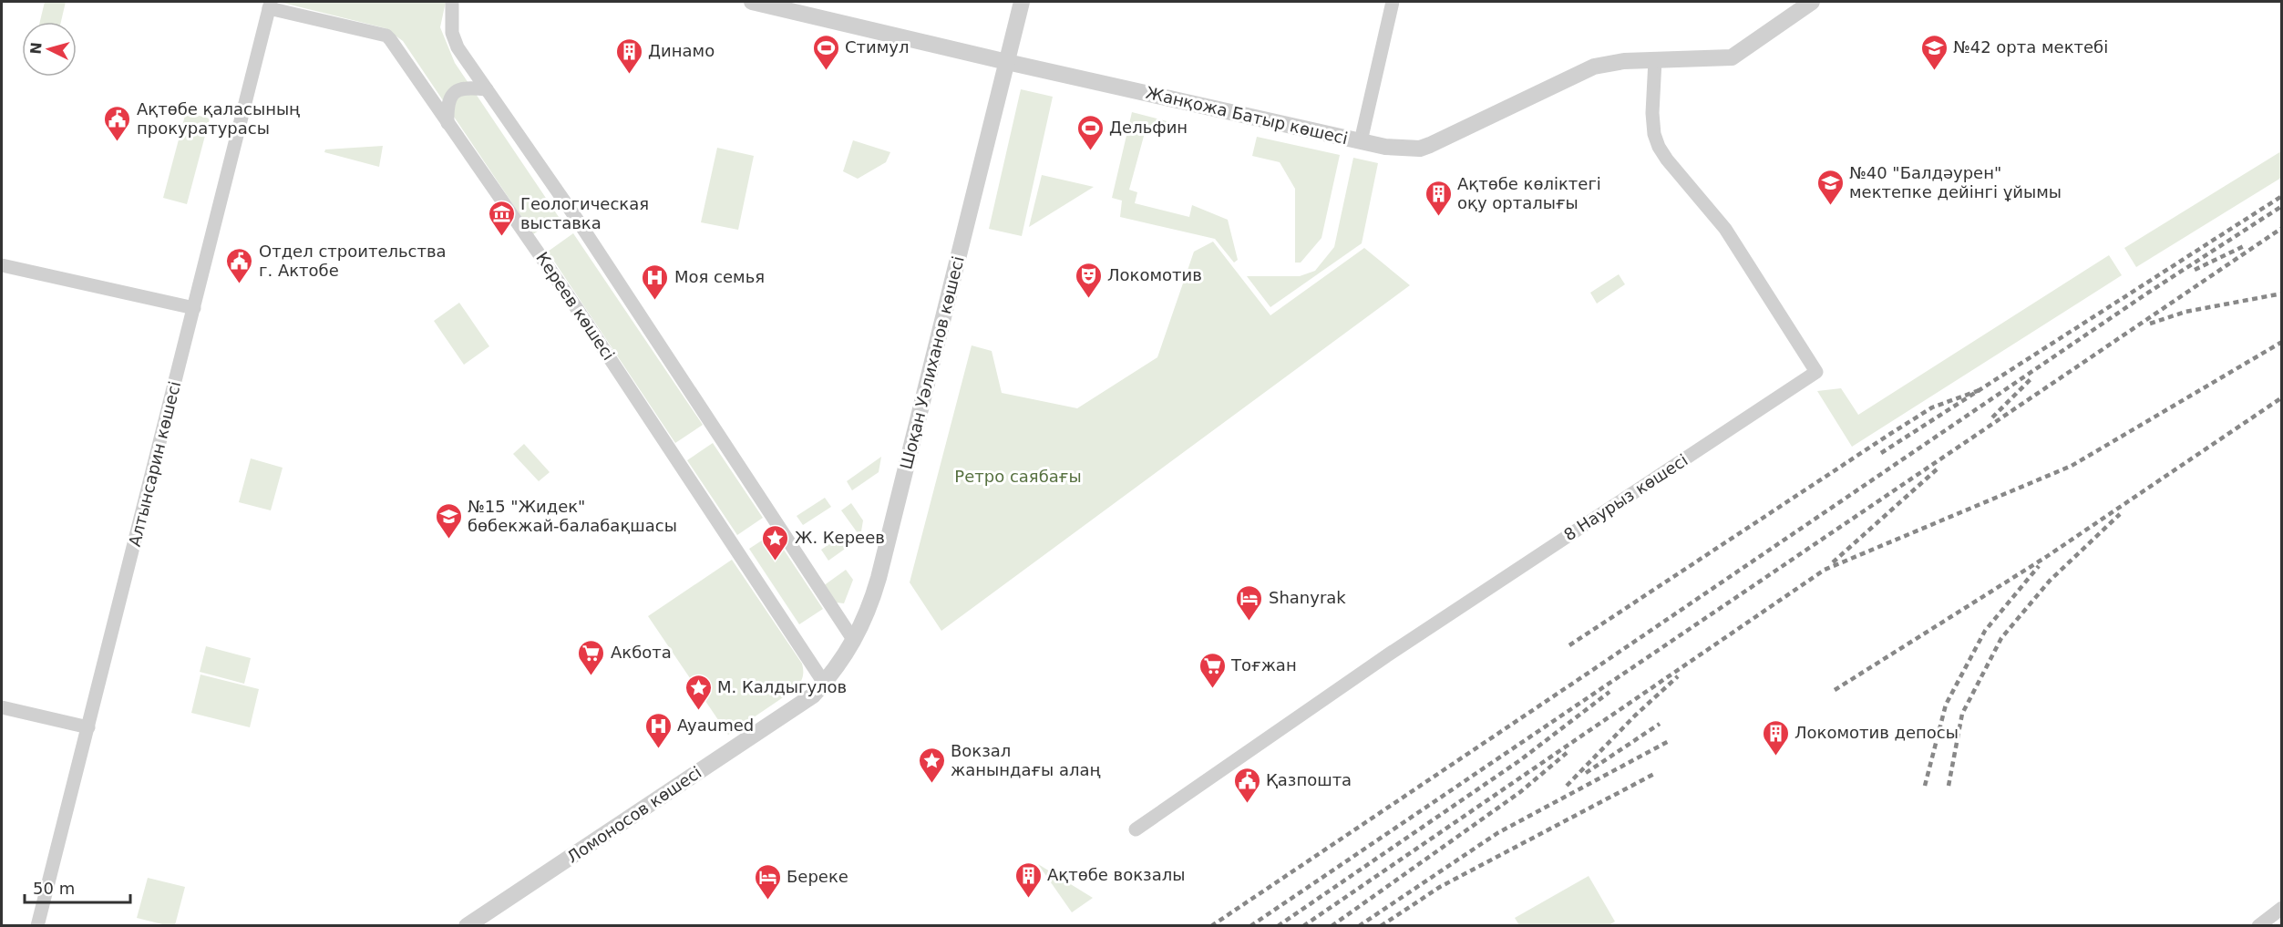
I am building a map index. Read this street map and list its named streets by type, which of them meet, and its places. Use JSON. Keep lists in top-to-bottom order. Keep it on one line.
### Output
{"streets":{"street":["Жанқожа Батыр көшесі","Кереев көшесі","Шоқан Уәлиханов көшесі","Алтынсарин көшесі","8 Наурыз көшесі","Ломоносов көшесі"]},"crossings":[["Жанқожа Батыр көшесі","Шоқан Уәлиханов көшесі"],["Жанқожа Батыр көшесі","8 Наурыз көшесі"],["Кереев көшесі","Шоқан Уәлиханов көшесі"],["Кереев көшесі","Алтынсарин көшесі"],["Шоқан Уәлиханов көшесі","Ломоносов көшесі"]],"parks":["Ретро саябағы"],"places":{"sports":["Стимул","Дельфин"],"school or university":["№42 орта мектебі","№40 \"Балдәурен\" мектепке дейінгі ұйымы","№15 \"Жидек\" бөбекжай-балабақшасы"],"building":["Динамо","Ақтөбе көліктегі оқу орталығы","Локомотив депосы","Ақтөбе вокзалы"],"public building":["Ақтөбе қаласының прокуратурасы","Отдел строительства г. Актобе","Қазпошта"],"museum":["Геологическая выставка"],"theatre":["Локомотив"],"hospital":["Моя семья","Ayaumed"],"place":["Ж. Кереев","М. Калдыгулов","Вокзал жанындағы алаң"],"hotel":["Shanyrak","Береке"],"supermarket":["Акбота","Тоғжан"]},"scale_bar":"50 m","north":"left"}
